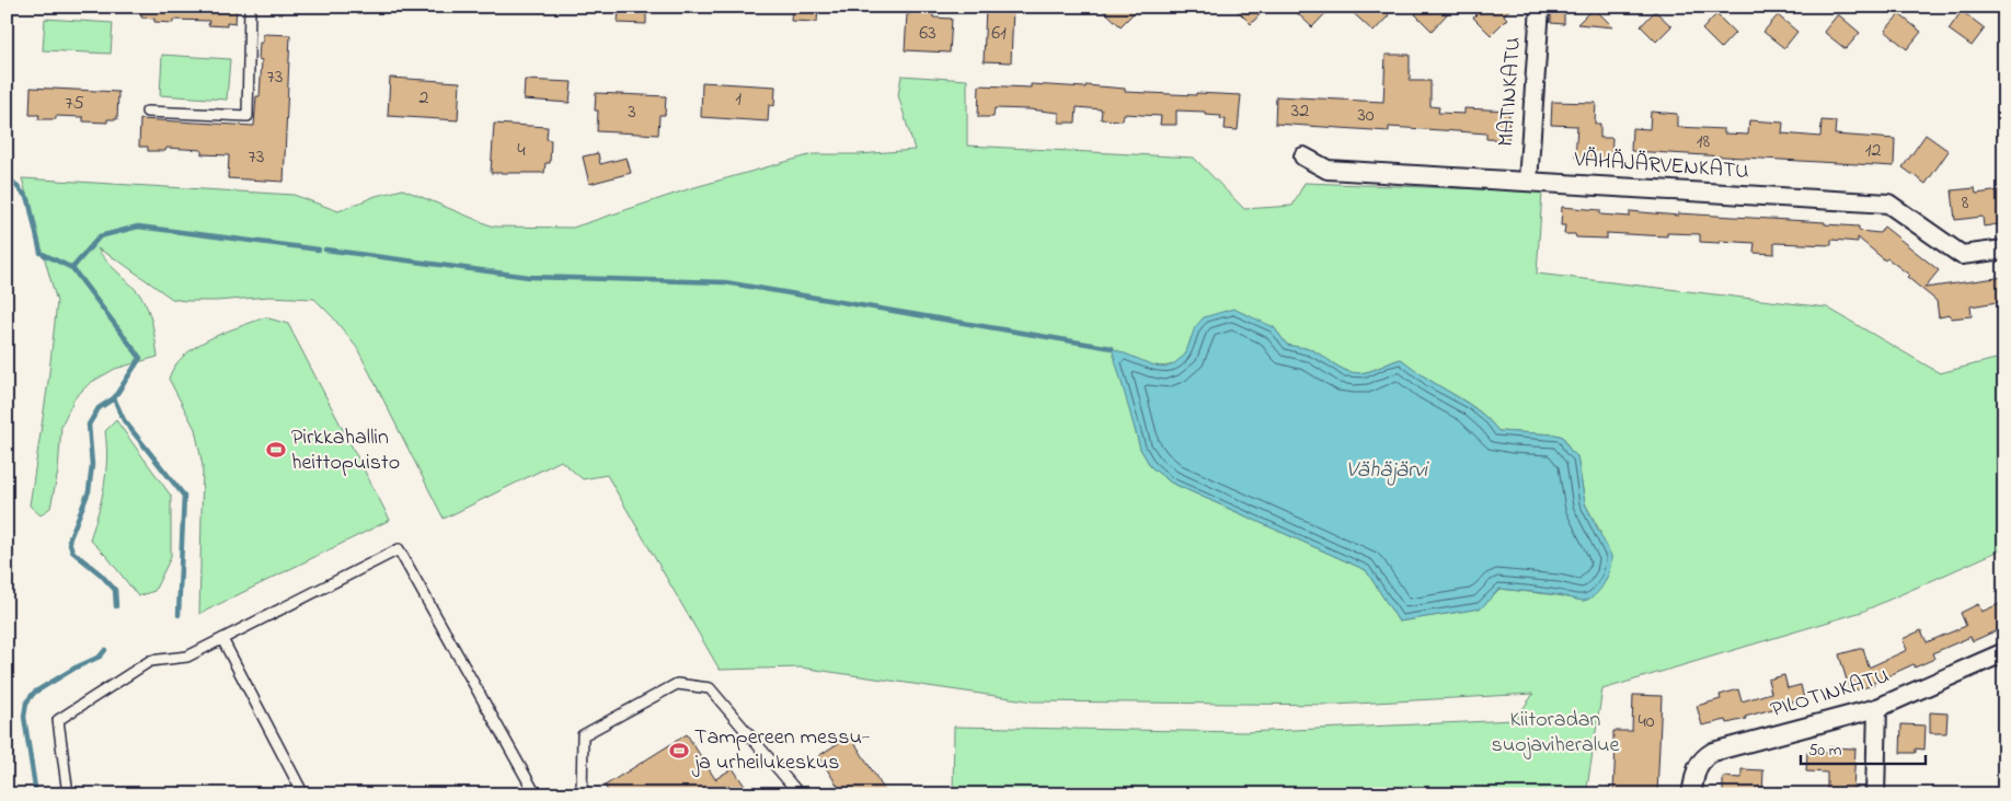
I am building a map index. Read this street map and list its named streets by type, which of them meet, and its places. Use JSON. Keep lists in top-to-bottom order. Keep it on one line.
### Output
{"streets":{"street":["MATINKATU","VÄHÄJÄRVENKATU","PILOTINKATU"]},"crossings":[["MATINKATU","VÄHÄJÄRVENKATU"]],"water":["Vähäjärvi"],"parks":["Kiitoradan suojaviheralue"],"places":{"sports":["Pirkkahallin heittopuisto","Tampereen messu- ja urheilukeskus"]},"house_numbers":["63","61","73","2","1","75","32","3","30","18","4","12","73","8","40"],"scale_bar":"50 m"}
